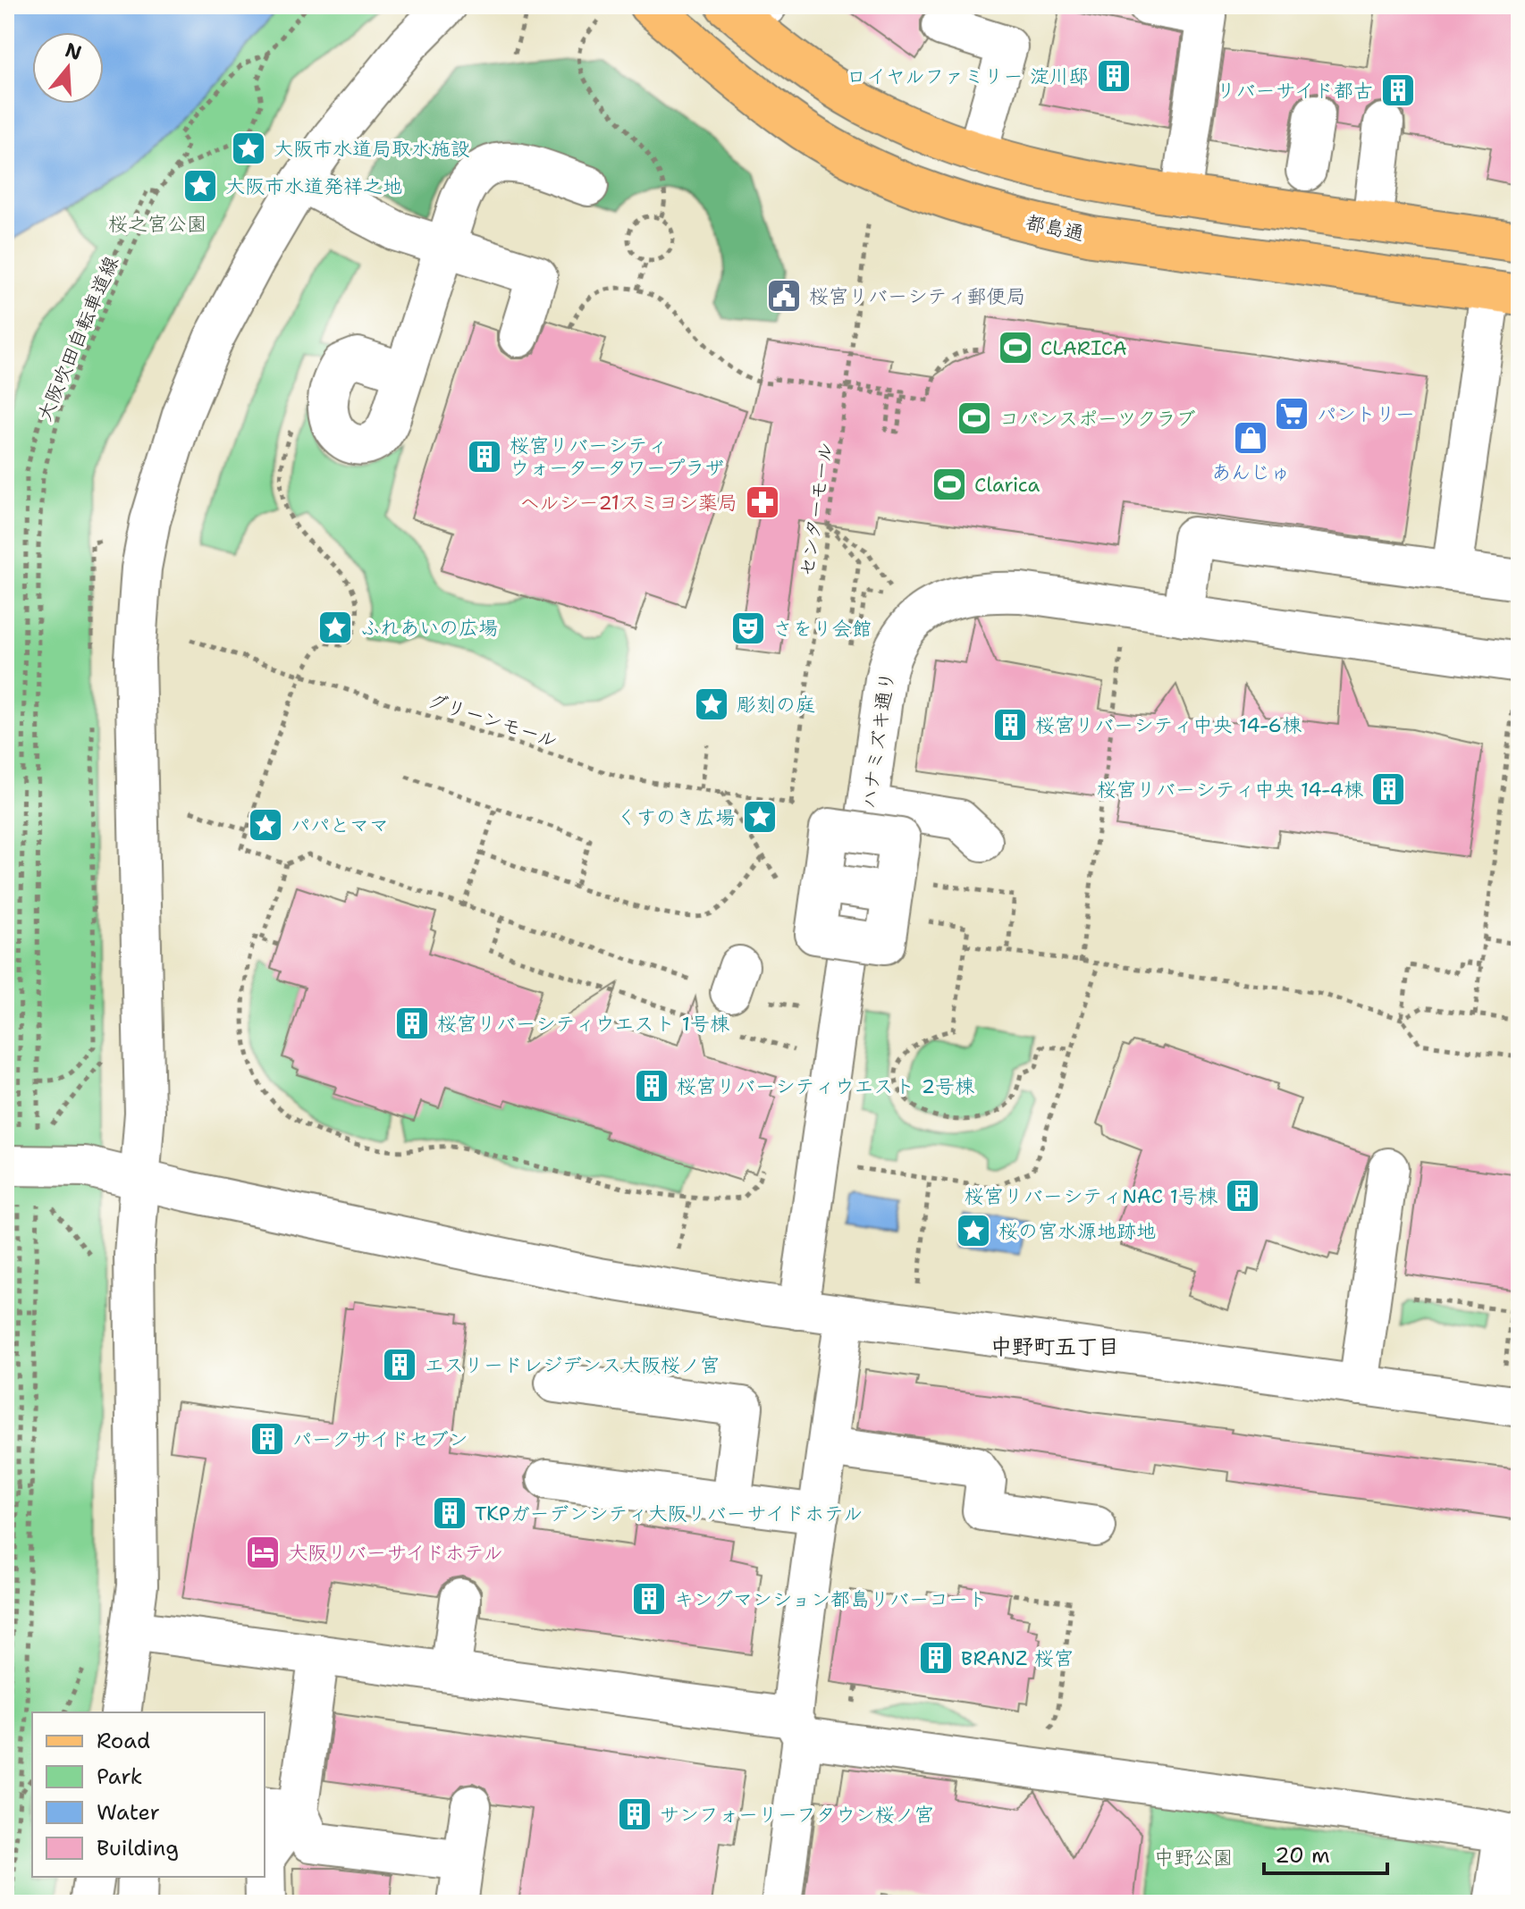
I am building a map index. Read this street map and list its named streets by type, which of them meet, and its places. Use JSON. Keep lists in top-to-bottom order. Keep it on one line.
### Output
{"streets":{"main road":["都島通"],"street":["ハナミズキ通り"],"path":["大阪吹田自転車道線","センターモール","グリーンモール"]},"crossings":[["センターモール","グリーンモール"]],"districts":["中野町五丁目"],"parks":["桜之宮公園","中野公園"],"places":{"building":["ロイヤルファミリー 淀川邸","リバーサイド都古","桜宮リバーシティ ウォータータワープラザ","桜宮リバーシティ中央 14-6棟","桜宮リバーシティ中央 14-4棟","桜宮リバーシティウエスト 1号棟","桜宮リバーシティウエスト 2号棟","桜宮リバーシティNAC 1号棟","エスリードレジデンス大阪桜ノ宮","パークサイドセブン","TKPガーデンシティ大阪リバーサイドホテル","キングマンション都島リバーコート","BRANZ 桜宮","サンフォーリーフタウン桜ノ宮"],"place":["大阪市水道局取水施設","大阪市水道発祥之地","ふれあいの広場","彫刻の庭","くすのき広場","パパとママ","桜の宮水源地跡地"],"public building":["桜宮リバーシティ郵便局"],"sports":["CLARICA","コパンスポーツクラブ","Clarica"],"supermarket":["パントリー"],"shop":["あんじゅ"],"pharmacy":["ヘルシー21スミヨシ薬局"],"theatre":["さをり会館"],"hotel":["大阪リバーサイドホテル"]},"legend":["Road","Park","Water","Building"],"scale_bar":"20 m","north":"top"}
